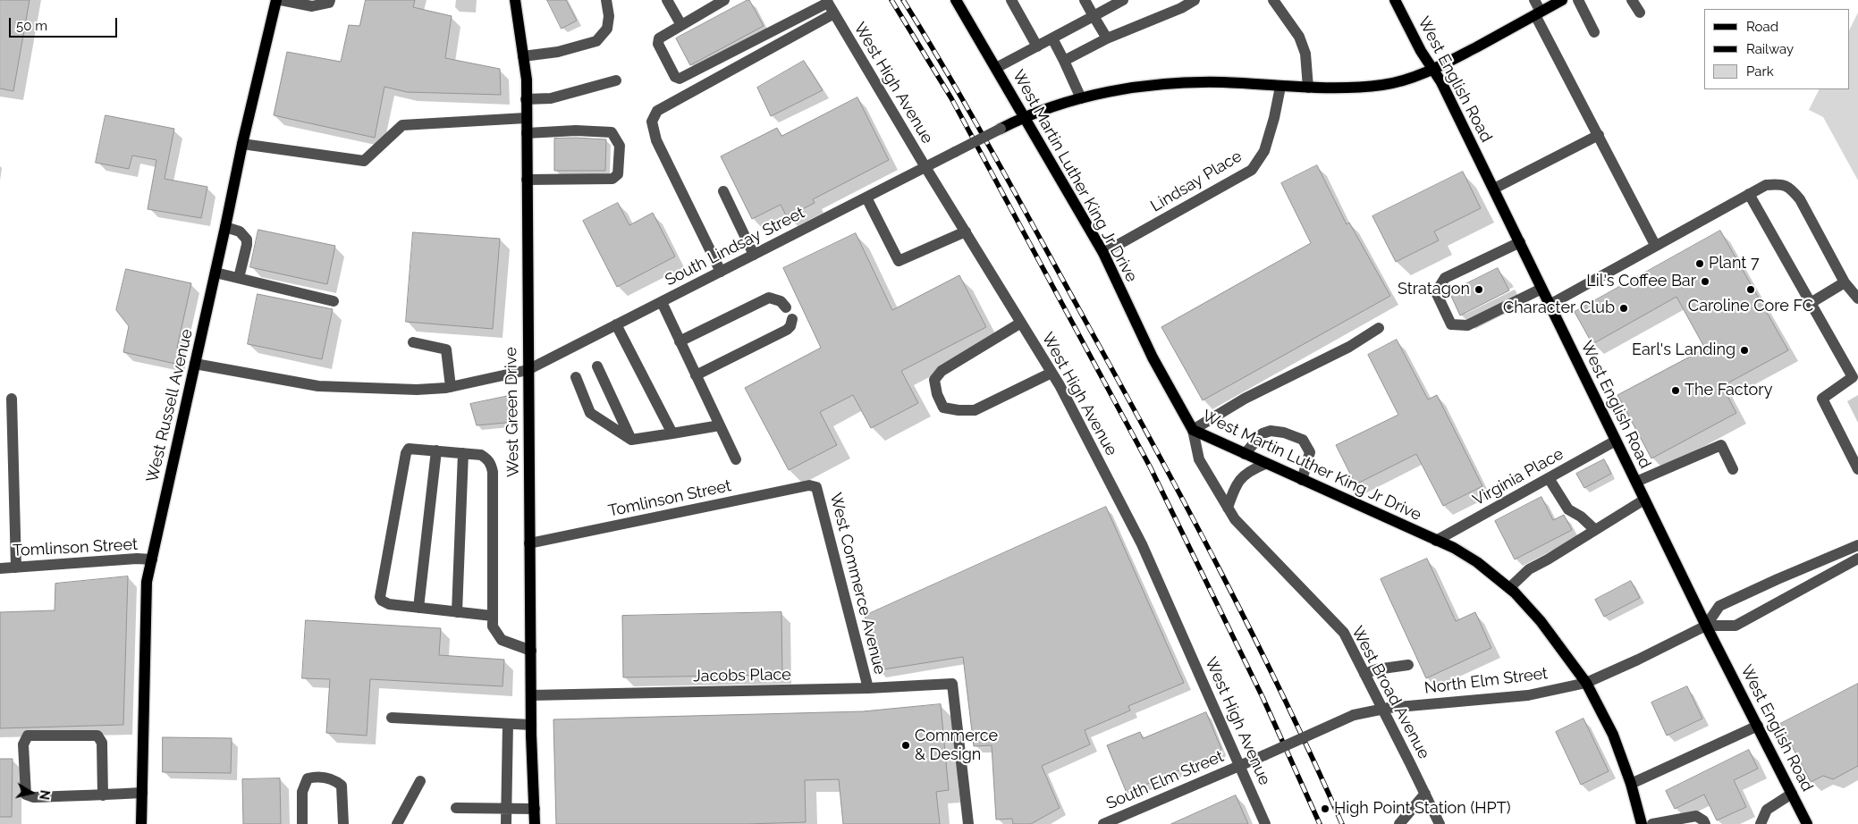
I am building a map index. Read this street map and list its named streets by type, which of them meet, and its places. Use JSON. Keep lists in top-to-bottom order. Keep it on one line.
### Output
{"streets":{"main road":["West English Road","West Martin Luther King Jr Drive","South Lindsay Street","West Russell Avenue","West Green Drive"],"street":["West High Avenue","Lindsay Place","Virginia Place","Tomlinson Street","West Commerce Avenue","Jacobs Place","North Elm Street","West Broad Avenue","South Elm Street"]},"crossings":[["West English Road","South Lindsay Street"],["West English Road","Virginia Place"],["West English Road","North Elm Street"],["West High Avenue","South Lindsay Street"],["West High Avenue","South Elm Street"],["West Martin Luther King Jr Drive","Lindsay Place"],["West Martin Luther King Jr Drive","South Lindsay Street"],["West Martin Luther King Jr Drive","Virginia Place"],["West Martin Luther King Jr Drive","North Elm Street"],["West Martin Luther King Jr Drive","West Broad Avenue"],["Lindsay Place","South Lindsay Street"],["South Lindsay Street","West Russell Avenue"],["South Lindsay Street","West Green Drive"],["West Russell Avenue","Tomlinson Street"],["West Green Drive","Tomlinson Street"],["West Green Drive","Jacobs Place"],["Tomlinson Street","West Commerce Avenue"],["West Commerce Avenue","Jacobs Place"],["North Elm Street","West Broad Avenue"],["North Elm Street","South Elm Street"]],"places":["Plant 7","Lil's Coffee Bar","Stratagon","Caroline Core FC","Character Club","Earl's Landing","The Factory","Commerce & Design","High Point Station (HPT)"],"legend":["Road","Railway","Park"],"scale_bar":"50 m","north":"right"}
